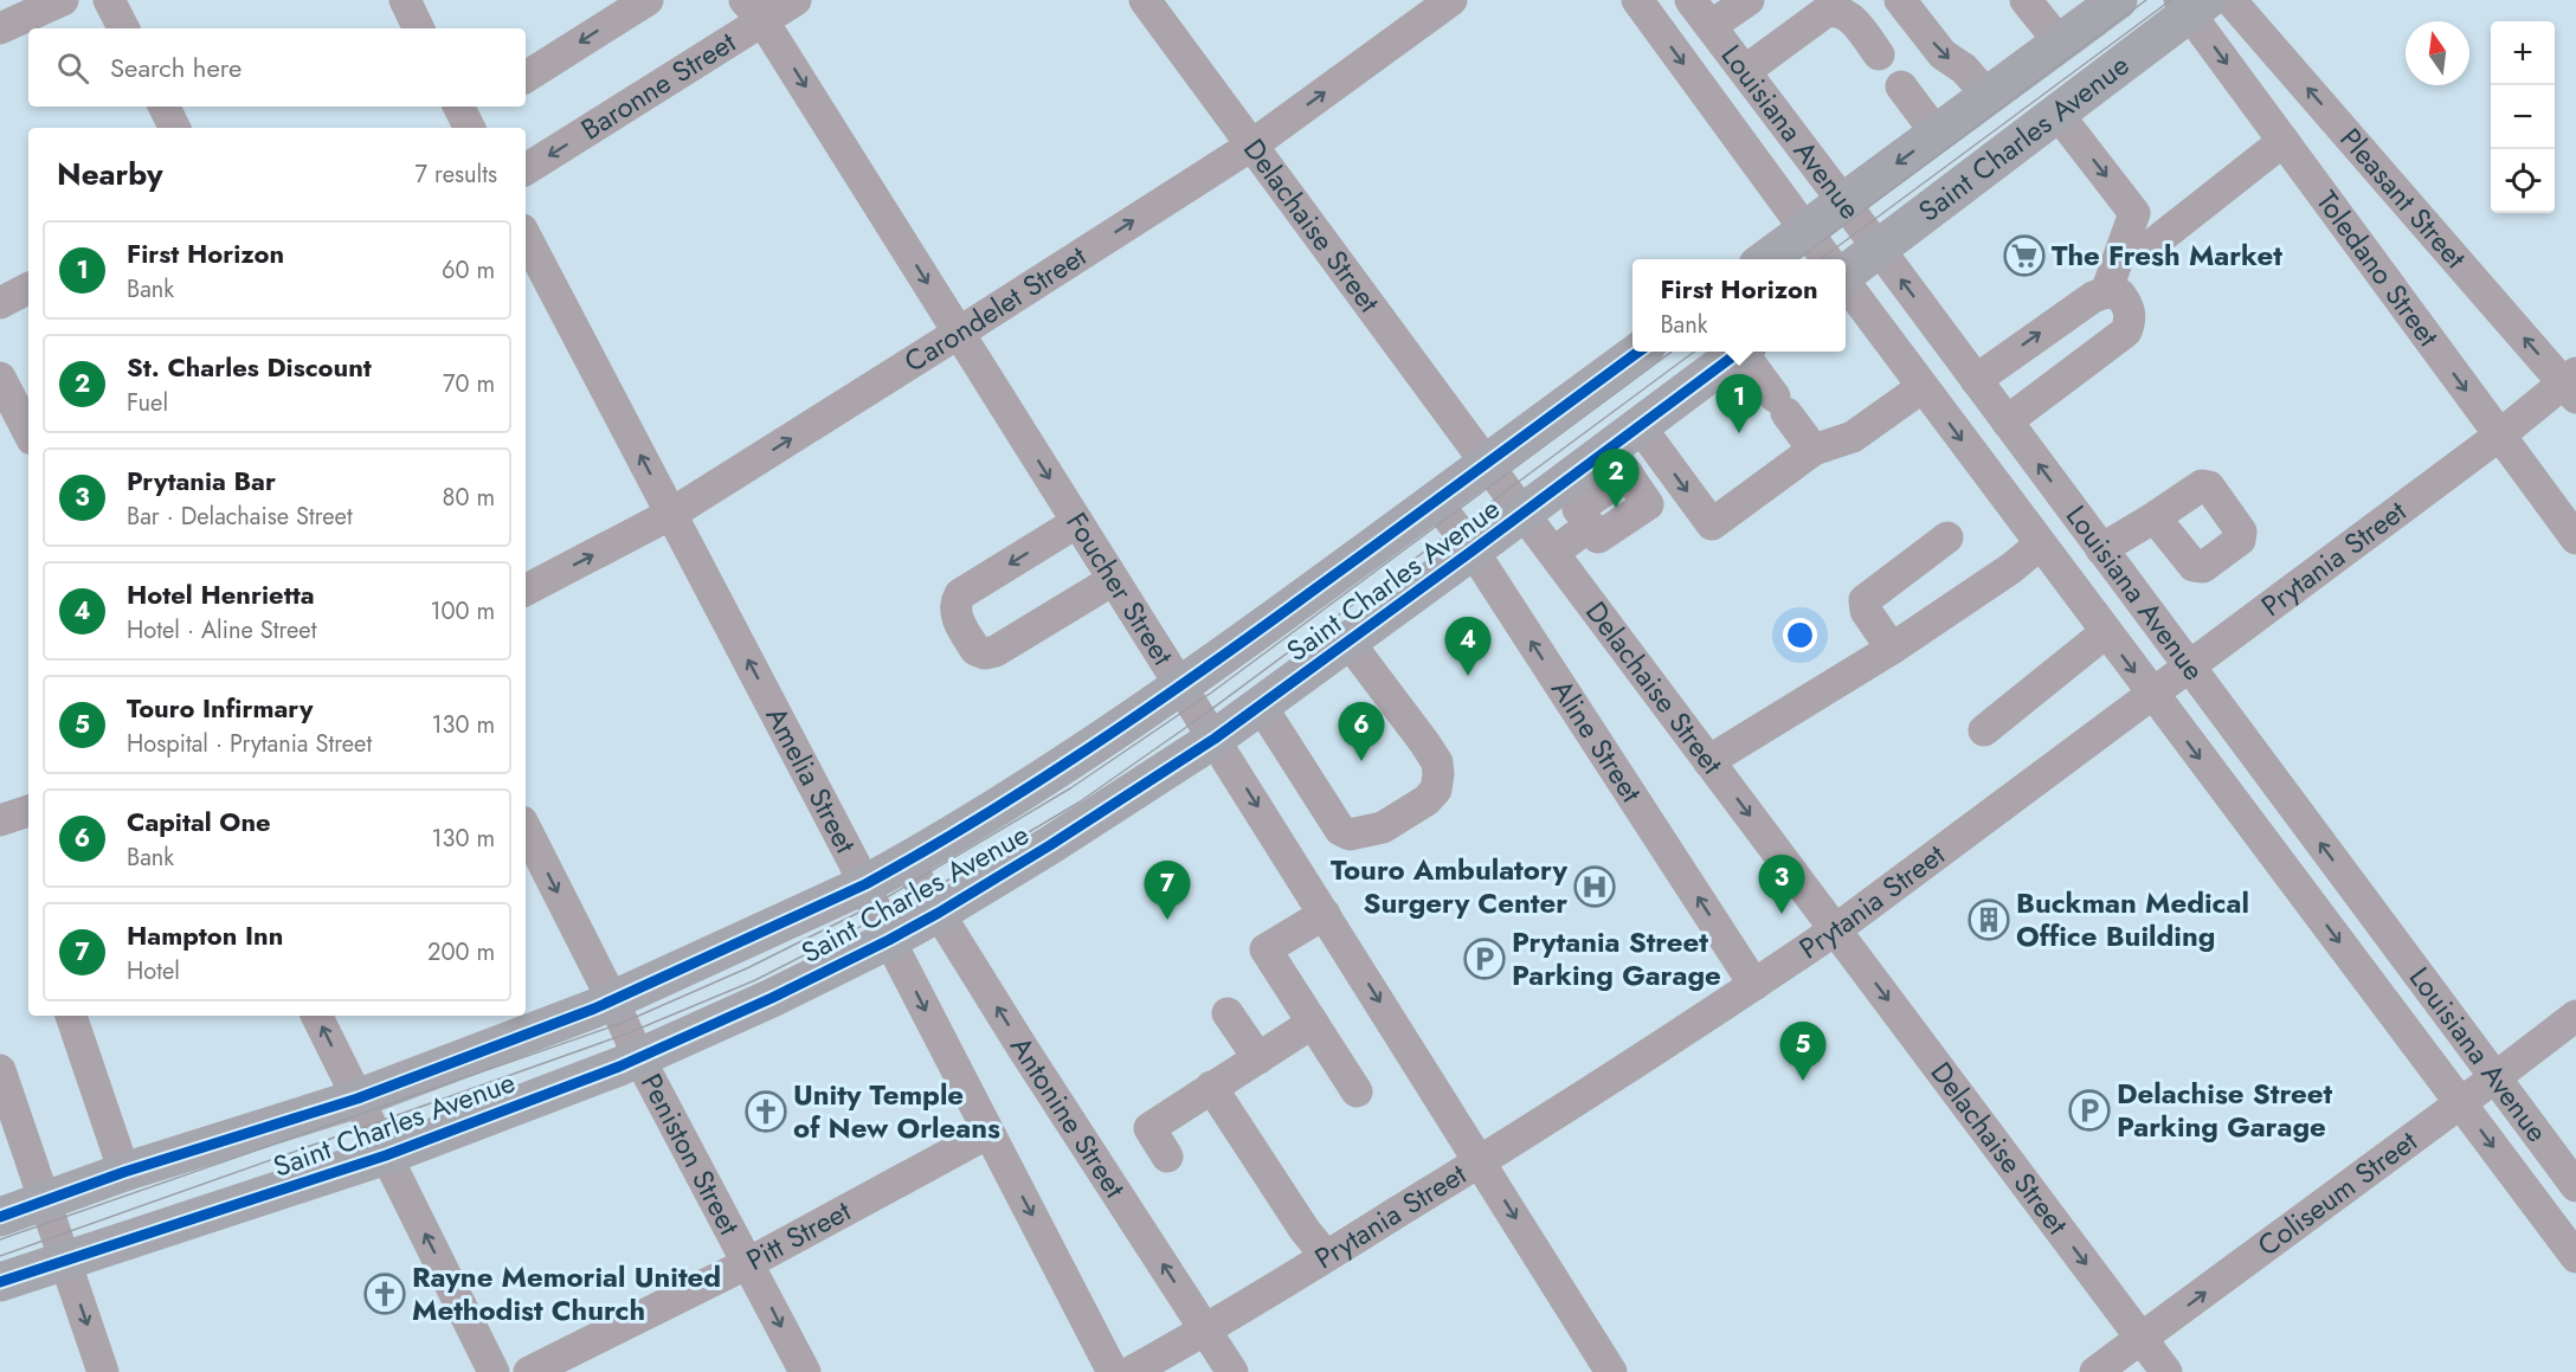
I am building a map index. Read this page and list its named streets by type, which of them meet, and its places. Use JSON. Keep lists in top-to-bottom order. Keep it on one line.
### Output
{"streets":{"main road":["Saint Charles Avenue"],"street":["Baronne Street","Louisiana Avenue","Pleasant Street","Delachaise Street","Toledano Street","Carondelet Street","Prytania Street","Foucher Street","Aline Street","Amelia Street","Antonine Street","Peniston Street","Coliseum Street","Pitt Street"]},"crossings":[["Baronne Street","Foucher Street"],["Louisiana Avenue","Saint Charles Avenue"],["Louisiana Avenue","Prytania Street"],["Louisiana Avenue","Coliseum Street"],["Saint Charles Avenue","Delachaise Street"],["Saint Charles Avenue","Toledano Street"],["Saint Charles Avenue","Foucher Street"],["Saint Charles Avenue","Aline Street"],["Saint Charles Avenue","Amelia Street"],["Saint Charles Avenue","Antonine Street"],["Saint Charles Avenue","Peniston Street"],["Pleasant Street","Prytania Street"],["Delachaise Street","Carondelet Street"],["Delachaise Street","Prytania Street"],["Delachaise Street","Coliseum Street"],["Toledano Street","Prytania Street"],["Carondelet Street","Foucher Street"],["Carondelet Street","Amelia Street"],["Prytania Street","Foucher Street"],["Prytania Street","Aline Street"],["Prytania Street","Antonine Street"],["Amelia Street","Pitt Street"],["Peniston Street","Pitt Street"]],"one_way":["Pleasant Street","Delachaise Street","Toledano Street","Carondelet Street","Foucher Street","Aline Street","Coliseum Street"],"places":{"supermarket":["The Fresh Market"],"hospital":["Touro Ambulatory Surgery Center"],"building":["Buckman Medical Office Building"],"parking":["Prytania Street Parking Garage","Delachise Street Parking Garage"],"church":["Unity Temple of New Orleans","Rayne Memorial United Methodist Church"]},"north":"top","page":{"map_buttons":["+","−"],"search":"Search here","heading":["Nearby","7 results"],"list":[{"mark":"1","name":"First Horizon","note":"Bank","value":"60 m"},{"mark":"2","name":"St. Charles Discount","note":"Fuel","value":"70 m"},{"mark":"3","name":"Prytania Bar","note":"Bar · Delachaise Street","value":"80 m"},{"mark":"4","name":"Hotel Henrietta","note":"Hotel · Aline Street","value":"100 m"},{"mark":"5","name":"Touro Infirmary","note":"Hospital · Prytania Street","value":"130 m"},{"mark":"6","name":"Capital One","note":"Bank","value":"130 m"},{"mark":"7","name":"Hampton Inn","note":"Hotel","value":"200 m"}],"popup":["First Horizon","Bank"],"pins":["1","2","4","6","3","7","5"]}}
